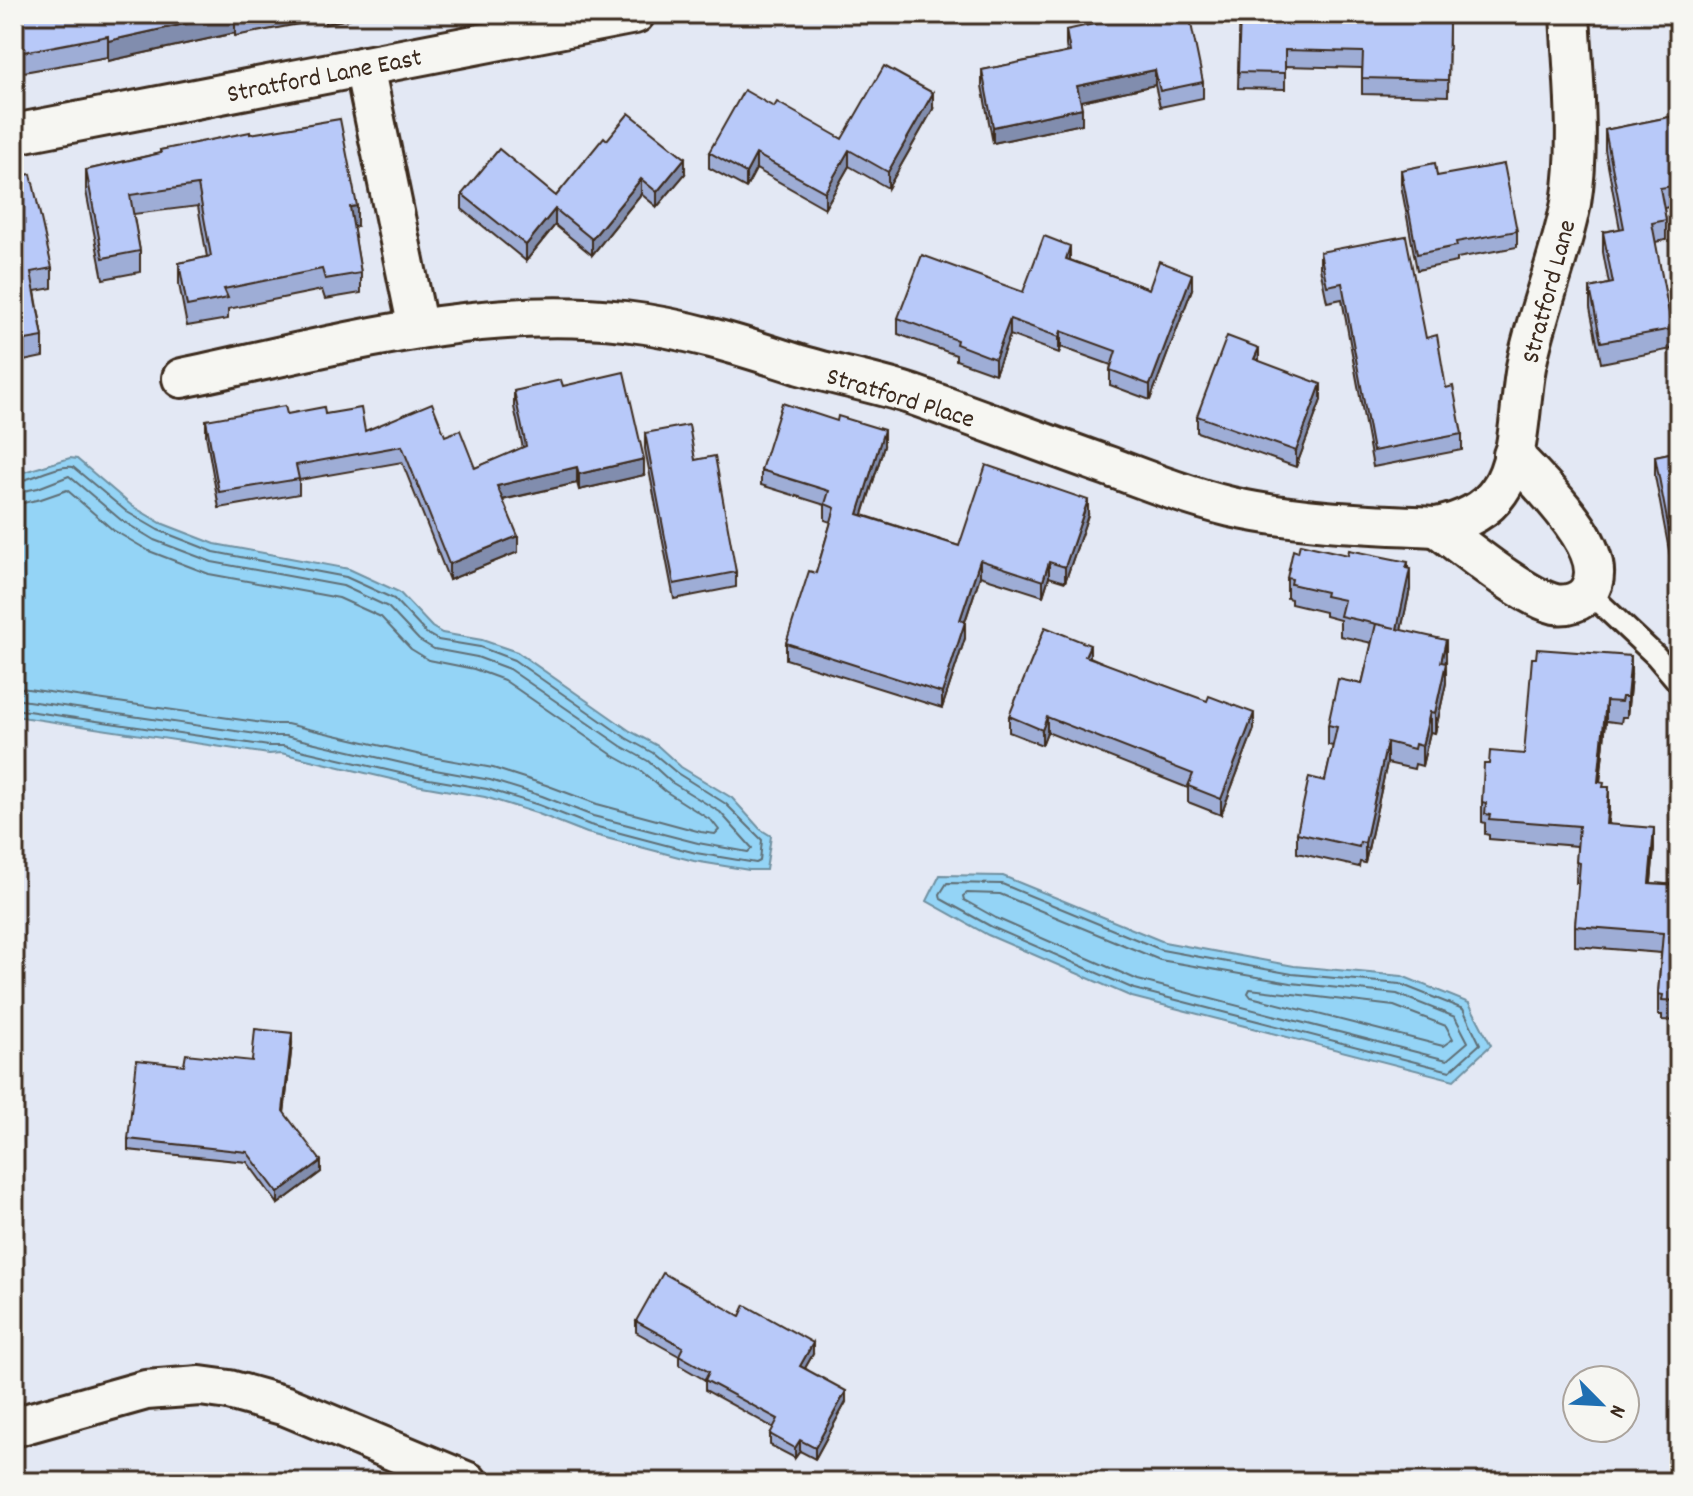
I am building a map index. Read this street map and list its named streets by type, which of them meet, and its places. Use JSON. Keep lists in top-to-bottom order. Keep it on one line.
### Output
{"streets":{"street":["Stratford Lane East","Stratford Lane","Stratford Place"]},"crossings":[["Stratford Lane","Stratford Place"]],"north":"bottom right"}
